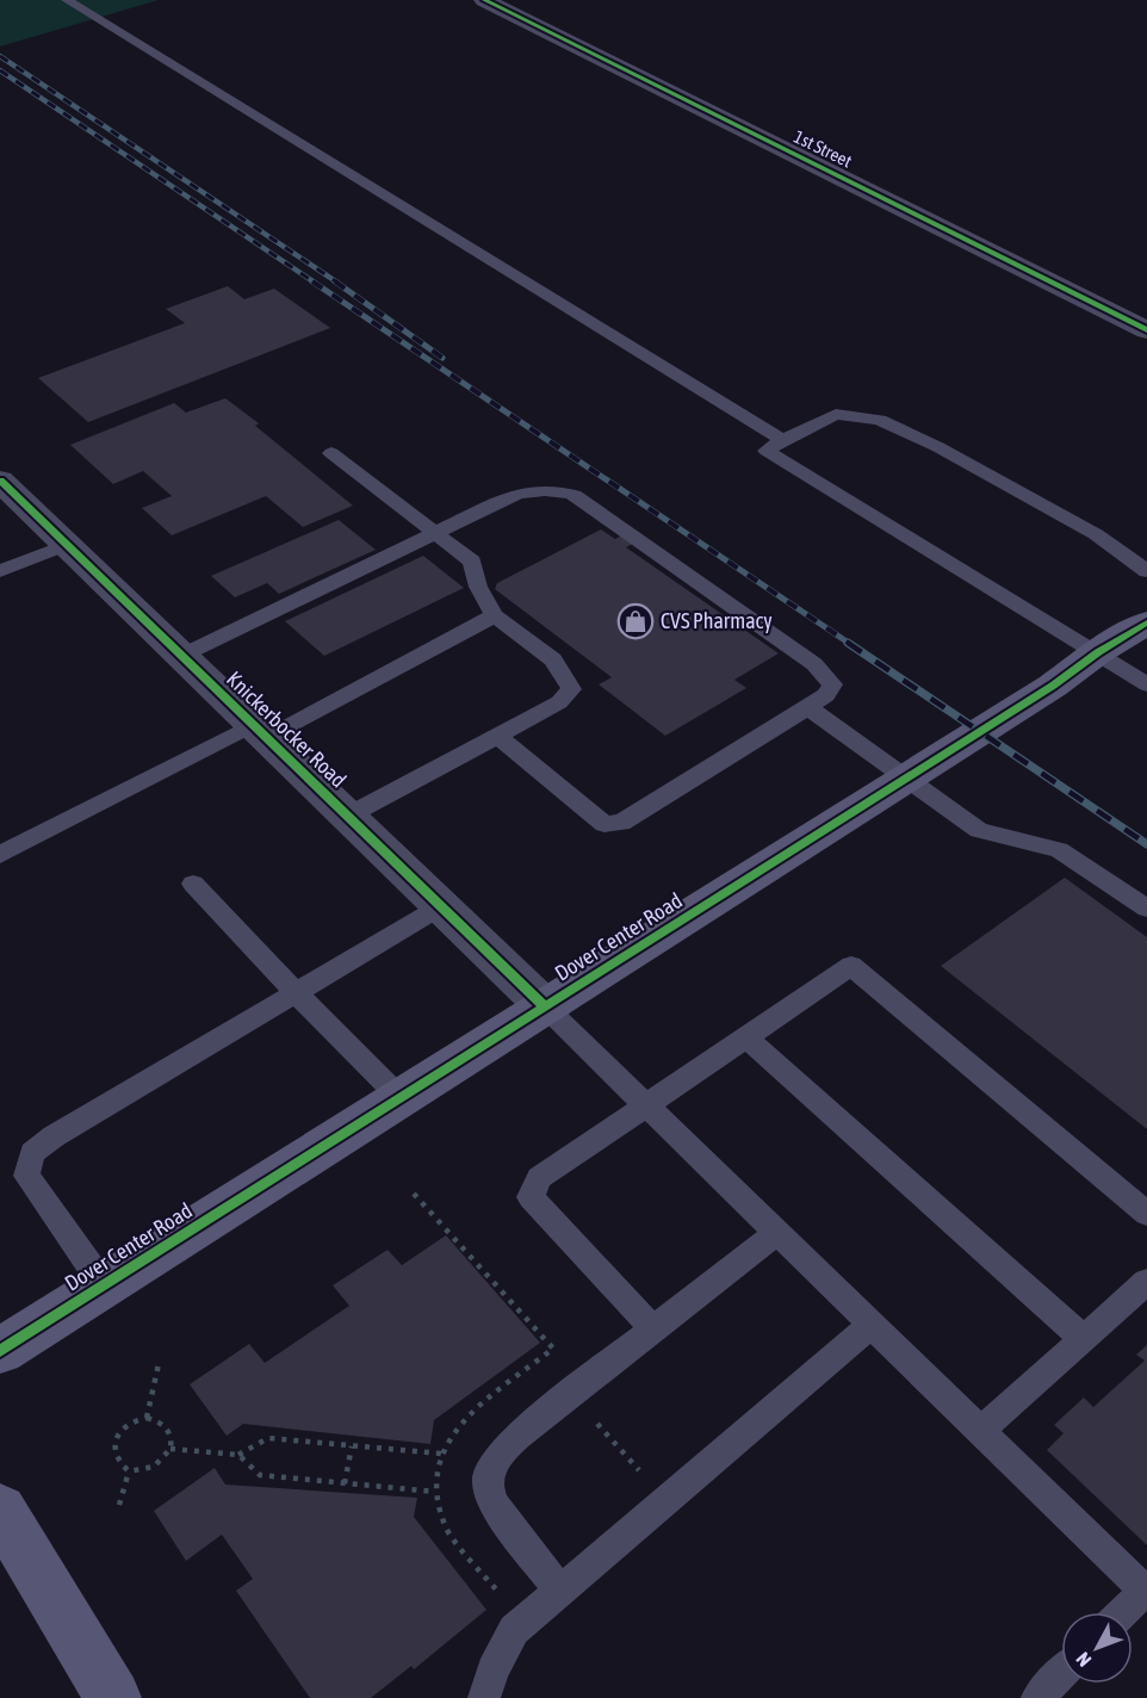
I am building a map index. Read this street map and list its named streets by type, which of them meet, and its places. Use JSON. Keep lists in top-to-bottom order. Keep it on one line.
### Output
{"streets":{"street":["1st Street","Knickerbocker Road","Dover Center Road"]},"crossings":[["Knickerbocker Road","Dover Center Road"]],"places":{"shop":["CVS Pharmacy"]},"north":"bottom left"}
